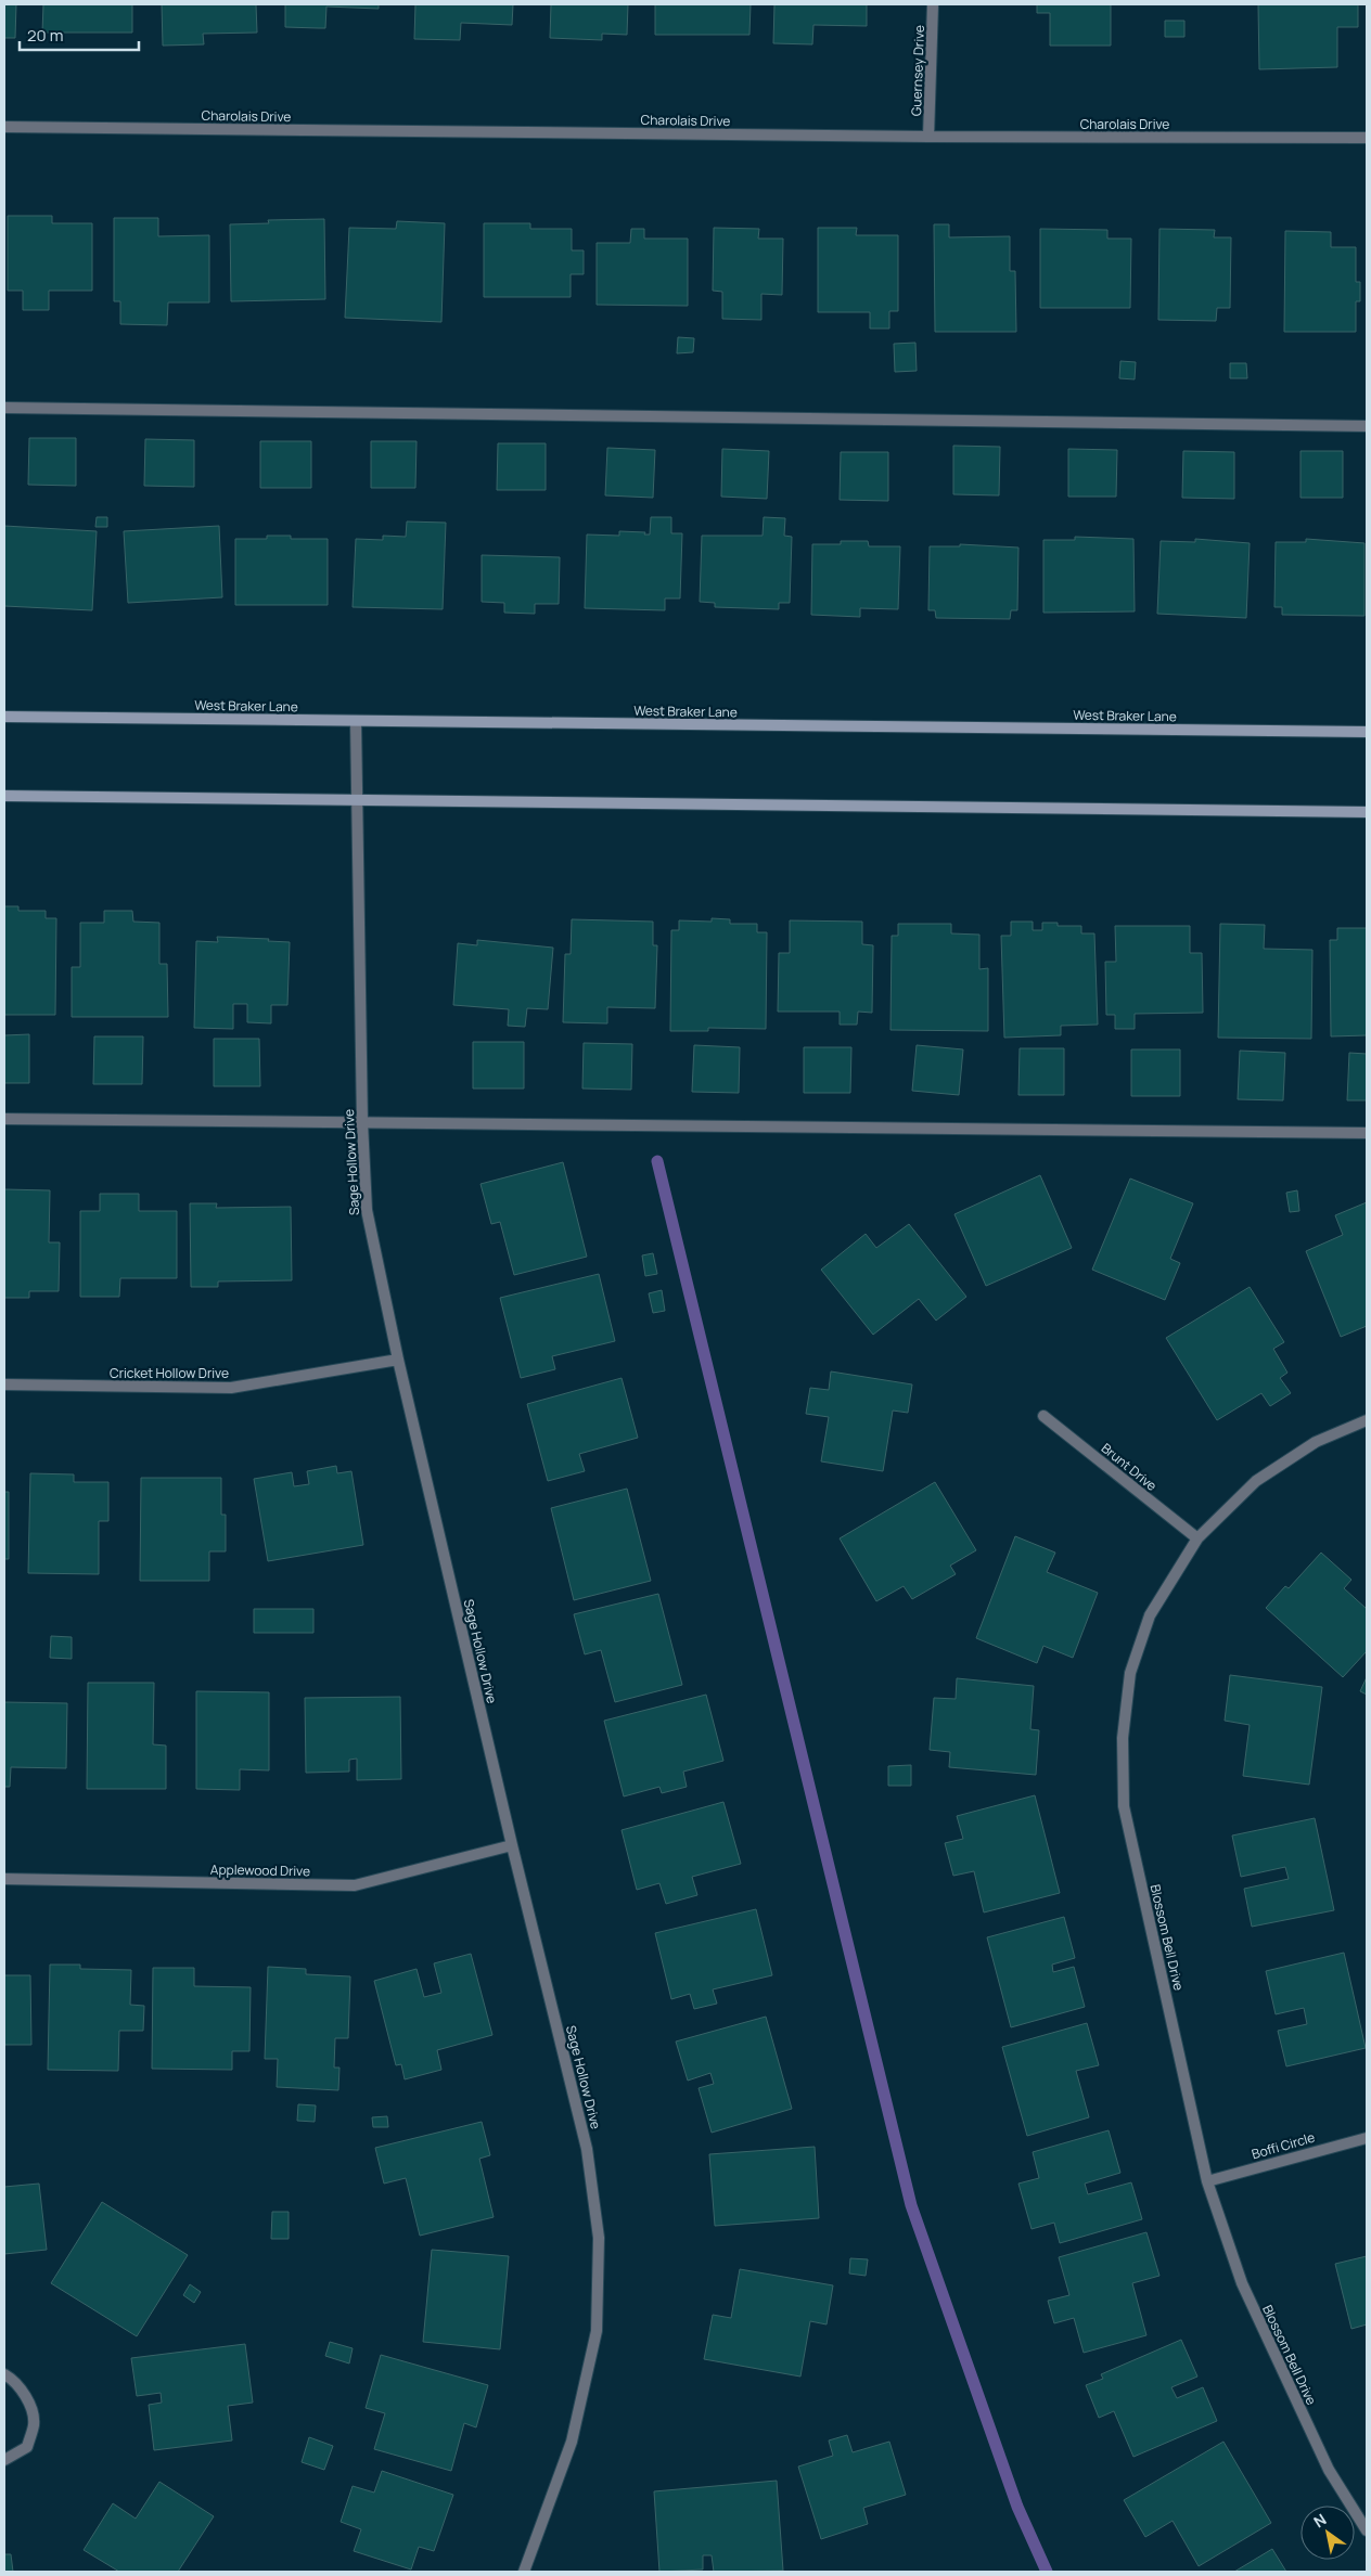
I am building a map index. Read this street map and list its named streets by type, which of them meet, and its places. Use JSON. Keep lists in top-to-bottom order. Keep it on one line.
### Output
{"streets":{"main road":["West Braker Lane"],"street":["Guernsey Drive","Charolais Drive","Sage Hollow Drive","Cricket Hollow Drive","Brunt Drive","Applewood Drive","Blossom Bell Drive","Boffi Circle"]},"crossings":[["Guernsey Drive","Charolais Drive"],["West Braker Lane","Sage Hollow Drive"],["Sage Hollow Drive","Cricket Hollow Drive"],["Sage Hollow Drive","Applewood Drive"],["Brunt Drive","Blossom Bell Drive"],["Blossom Bell Drive","Boffi Circle"]],"scale_bar":"20 m","north":"top left"}
